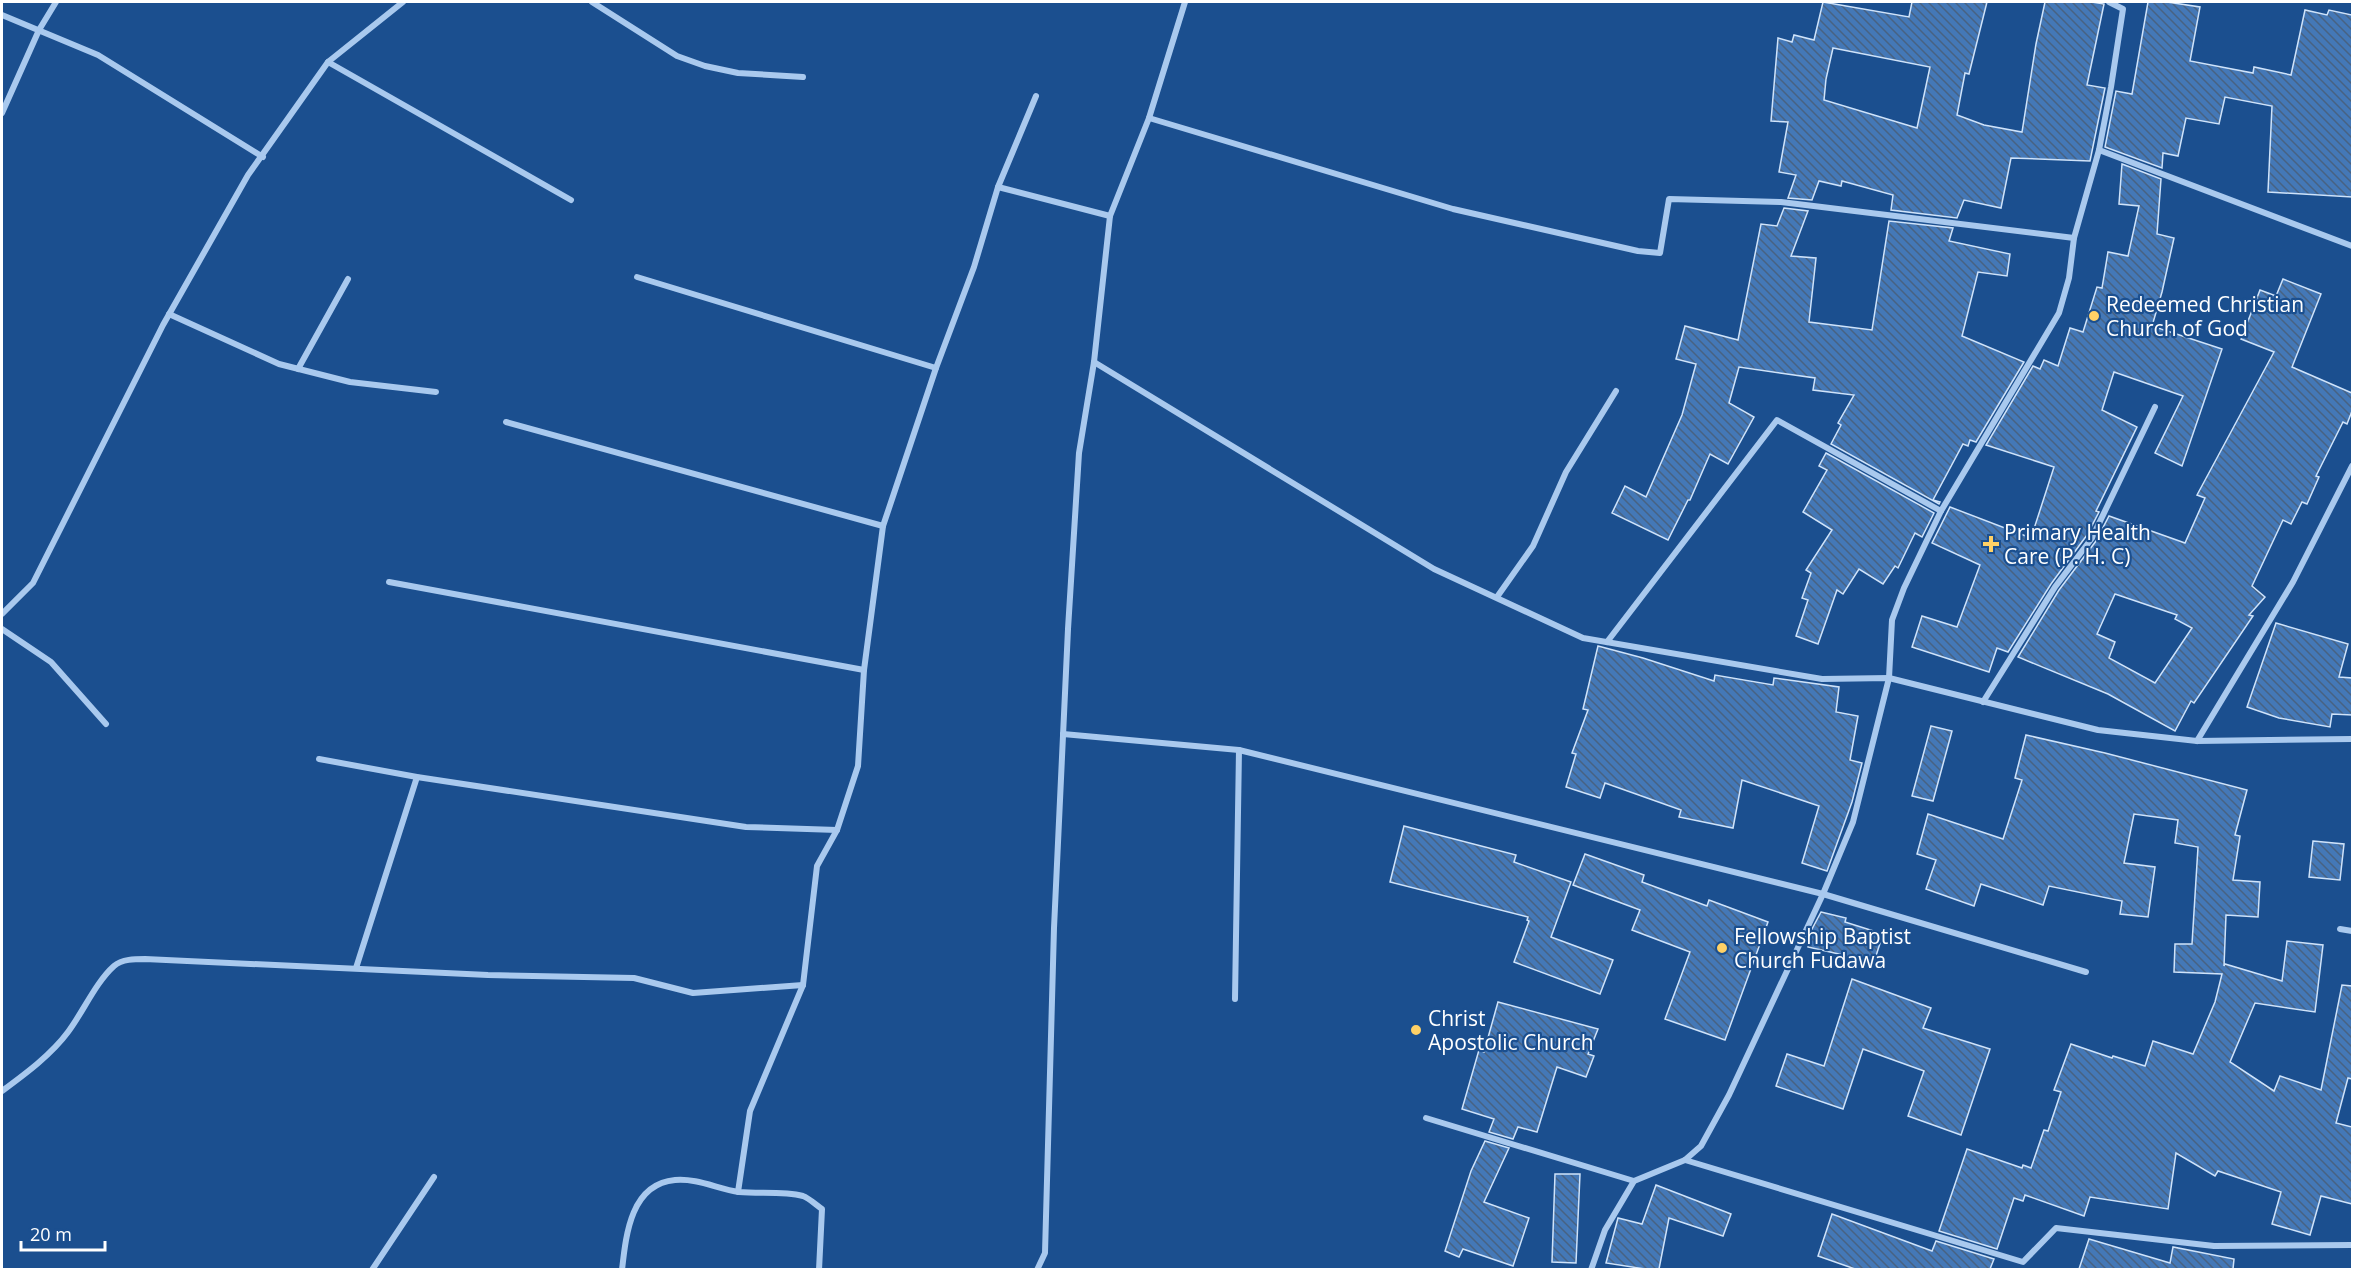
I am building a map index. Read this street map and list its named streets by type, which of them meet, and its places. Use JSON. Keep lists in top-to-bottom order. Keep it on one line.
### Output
{"places":{"other":["Redeemed Christian Church of God","Fellowship Baptist Church Fudawa","Christ Apostolic Church"],"health":["Primary Health Care (P. H. C)"]},"scale_bar":"20 m"}
